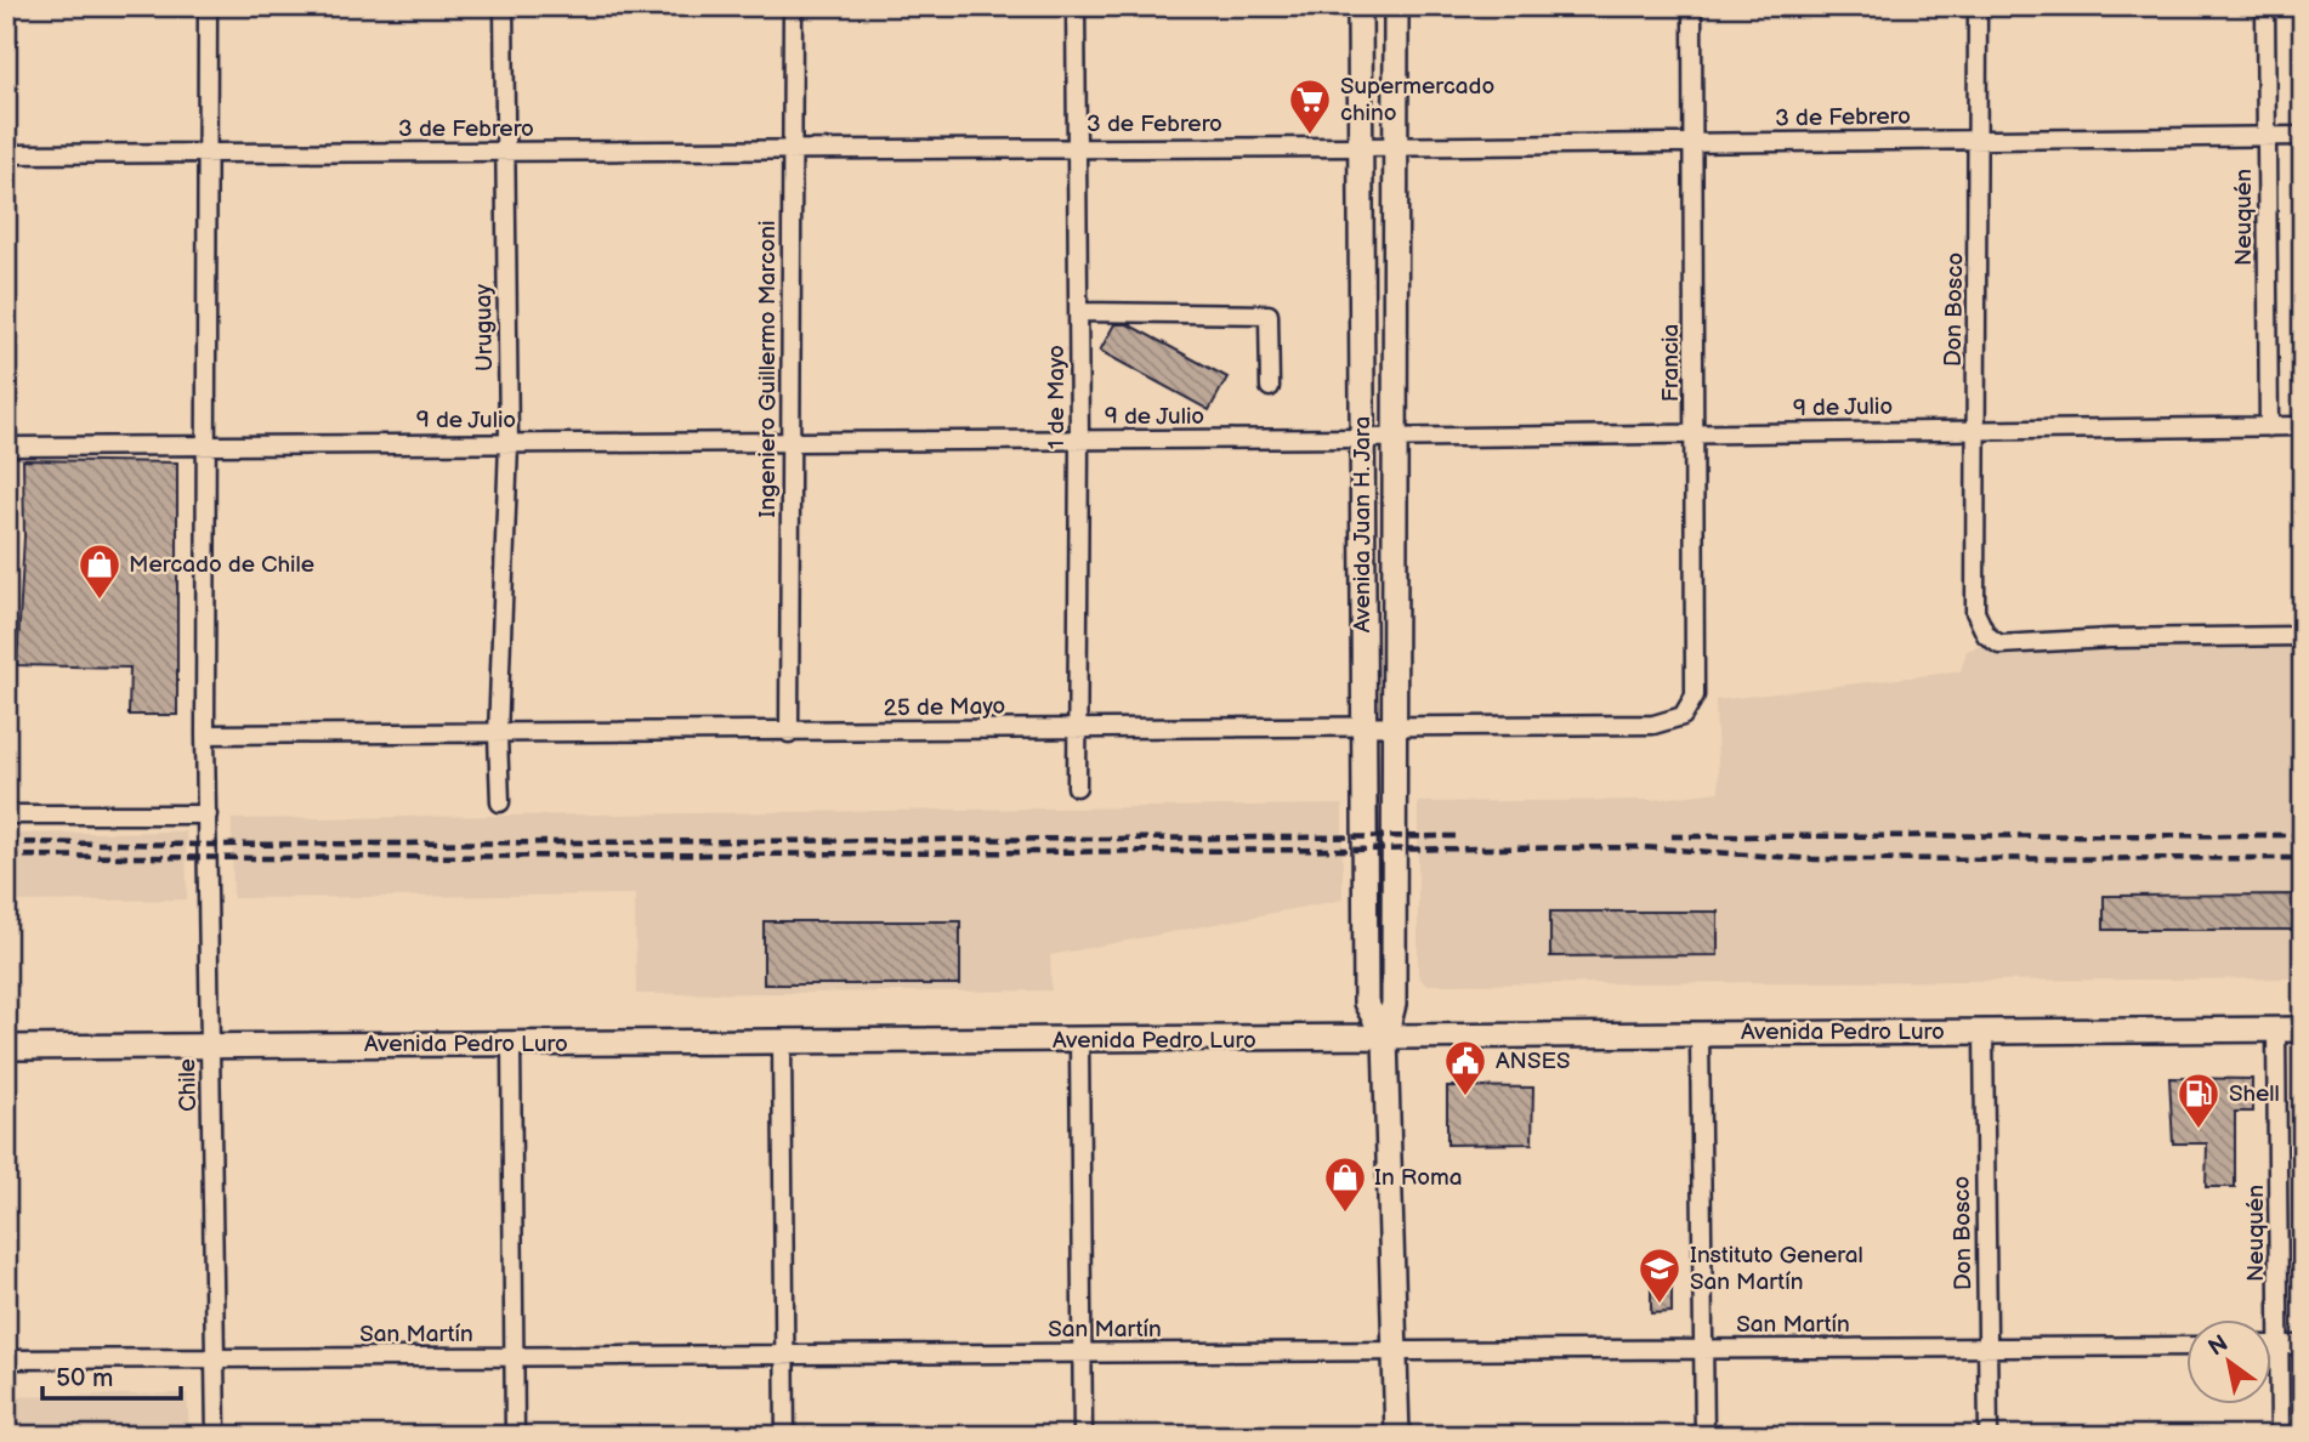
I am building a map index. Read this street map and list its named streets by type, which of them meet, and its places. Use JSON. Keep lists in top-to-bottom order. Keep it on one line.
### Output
{"streets":{"main road":["Avenida Juan H. Jara","Avenida Pedro Luro"],"street":["3 de Febrero","Neuquén","Don Bosco","Uruguay","Francia","Ingeniero Guillermo Marconi","1 de Mayo","9 de Julio","25 de Mayo","Chile","San Martín"]},"crossings":[["3 de Febrero","Neuquén"],["3 de Febrero","Don Bosco"],["3 de Febrero","Uruguay"],["3 de Febrero","Francia"],["3 de Febrero","Ingeniero Guillermo Marconi"],["3 de Febrero","1 de Mayo"],["3 de Febrero","Avenida Juan H. Jara"],["3 de Febrero","Chile"],["Neuquén","9 de Julio"],["Neuquén","Avenida Pedro Luro"],["Don Bosco","9 de Julio"],["Don Bosco","Avenida Pedro Luro"],["Don Bosco","San Martín"],["Uruguay","9 de Julio"],["Uruguay","25 de Mayo"],["Francia","9 de Julio"],["Francia","25 de Mayo"],["Ingeniero Guillermo Marconi","9 de Julio"],["Ingeniero Guillermo Marconi","25 de Mayo"],["1 de Mayo","9 de Julio"],["1 de Mayo","25 de Mayo"],["9 de Julio","Avenida Juan H. Jara"],["9 de Julio","Chile"],["Avenida Juan H. Jara","25 de Mayo"],["Avenida Juan H. Jara","Avenida Pedro Luro"],["Avenida Juan H. Jara","San Martín"],["25 de Mayo","Chile"],["Avenida Pedro Luro","Chile"],["Chile","San Martín"]],"places":{"supermarket":["Supermercado chino"],"shop":["Mercado de Chile","In Roma"],"public building":["ANSES"],"fuel station":["Shell"],"school or university":["Instituto General San Martín"]},"scale_bar":"50 m","north":"top left"}
